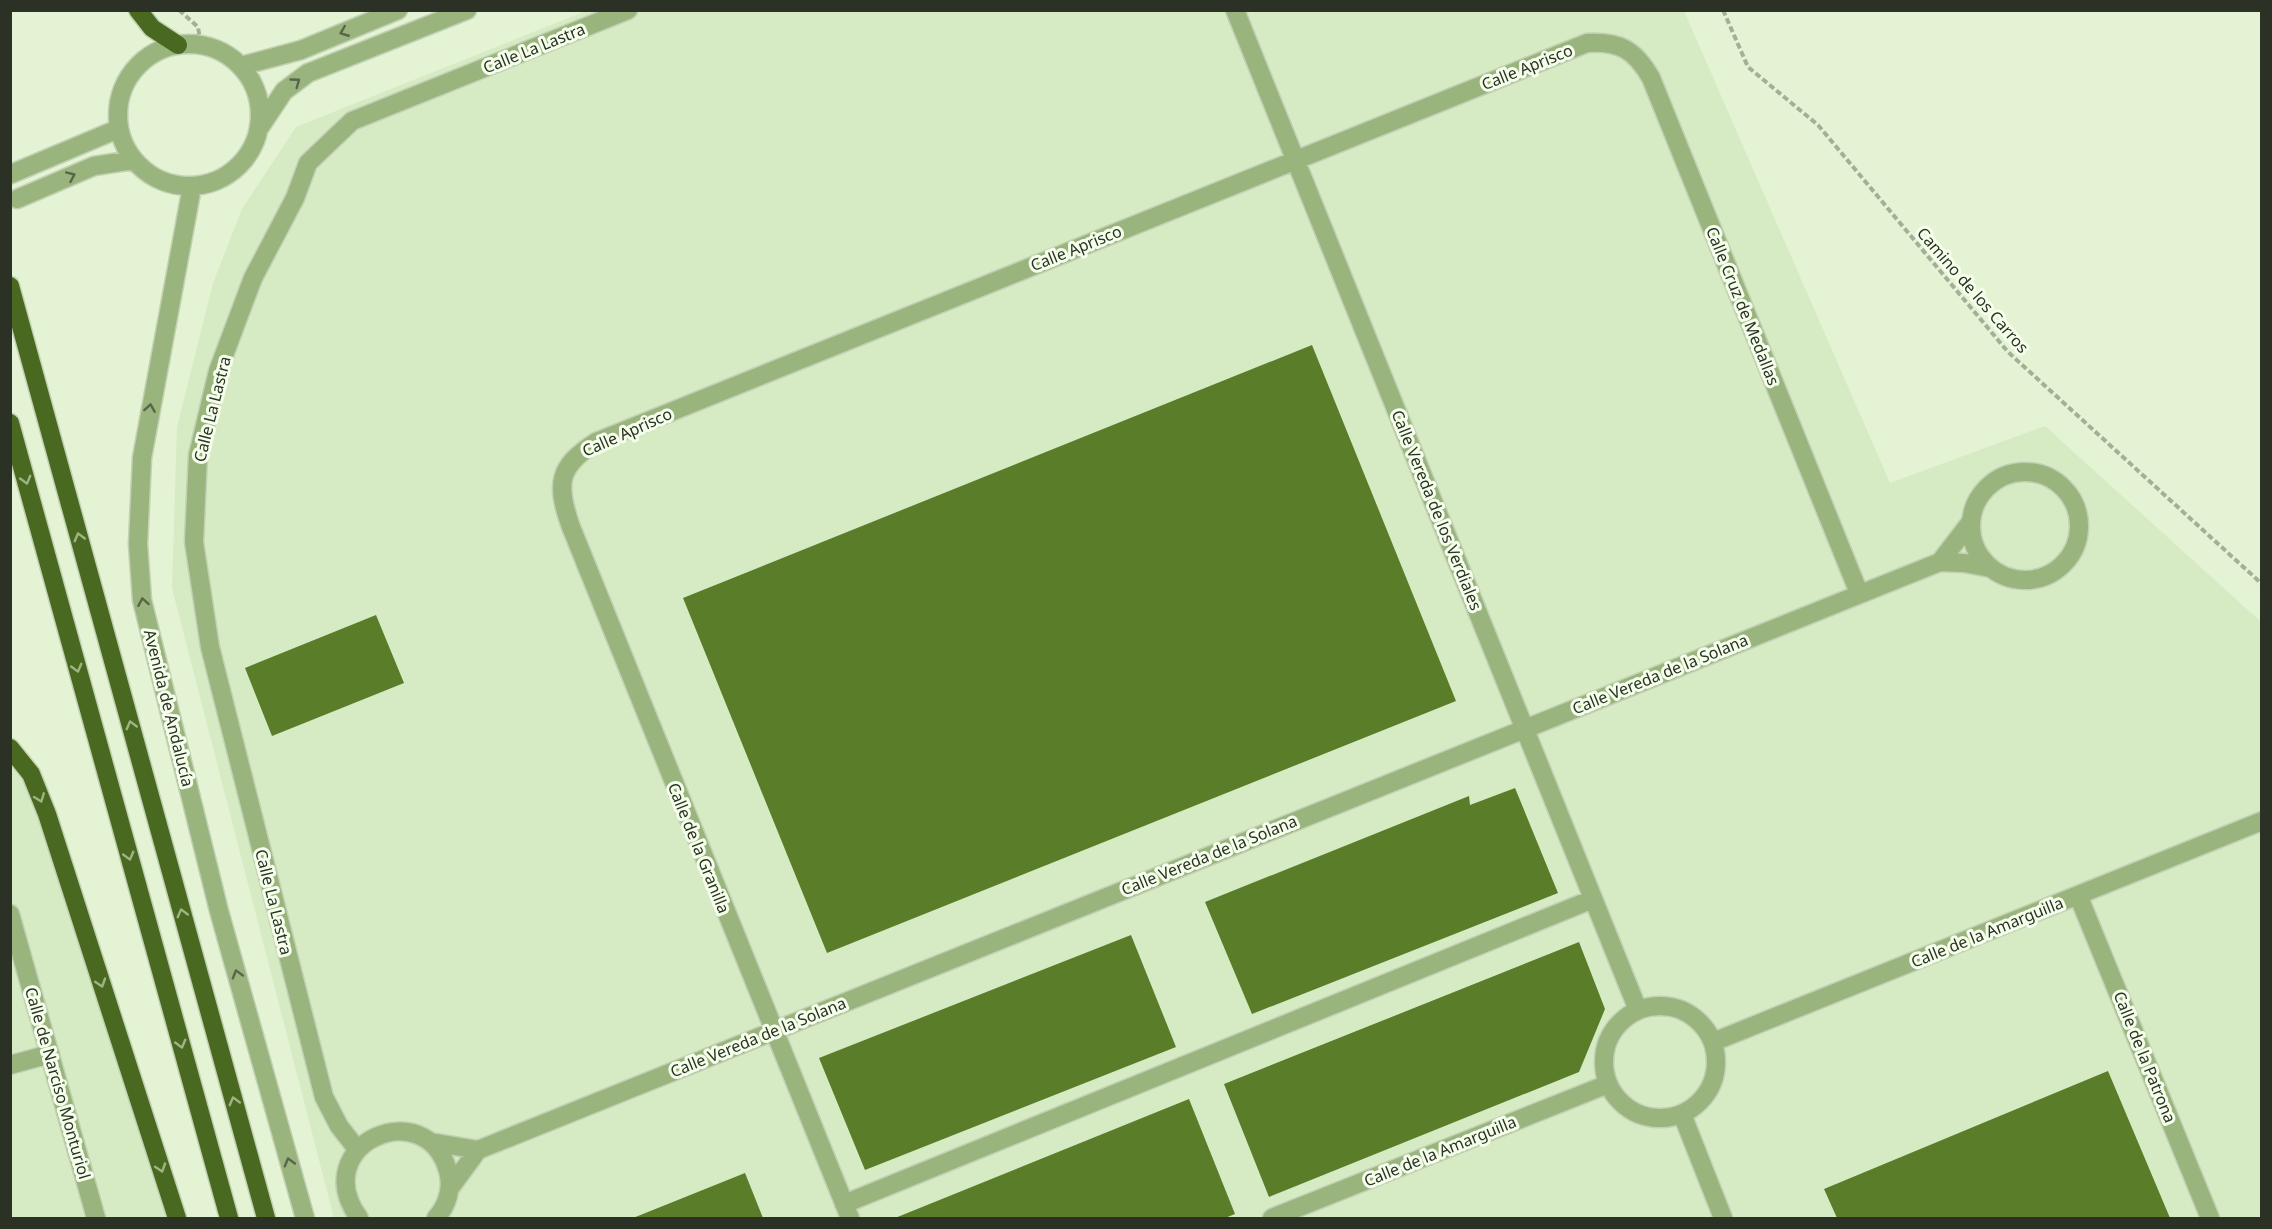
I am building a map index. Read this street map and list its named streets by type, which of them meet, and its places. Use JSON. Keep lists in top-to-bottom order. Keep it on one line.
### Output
{"streets":{"street":["Calle La Lastra","Calle Aprisco","Calle Cruz de Medallas","Calle Vereda de los Verdiales","Calle Vereda de la Solana","Avenida de Andalucía","Calle de la Granilla","Calle de la Amarguilla","Calle de la Patrona","Calle de Narciso Monturiol"],"path":["Camino de los Carros"]},"crossings":[["Calle Aprisco","Calle Cruz de Medallas"],["Calle Aprisco","Calle Vereda de los Verdiales"],["Calle Aprisco","Calle de la Granilla"],["Calle Cruz de Medallas","Calle Vereda de la Solana"],["Calle Vereda de los Verdiales","Calle Vereda de la Solana"],["Calle Vereda de los Verdiales","Calle de la Amarguilla"],["Calle Vereda de la Solana","Calle de la Granilla"],["Calle de la Amarguilla","Calle de la Patrona"]],"one_way":["Avenida de Andalucía"]}
